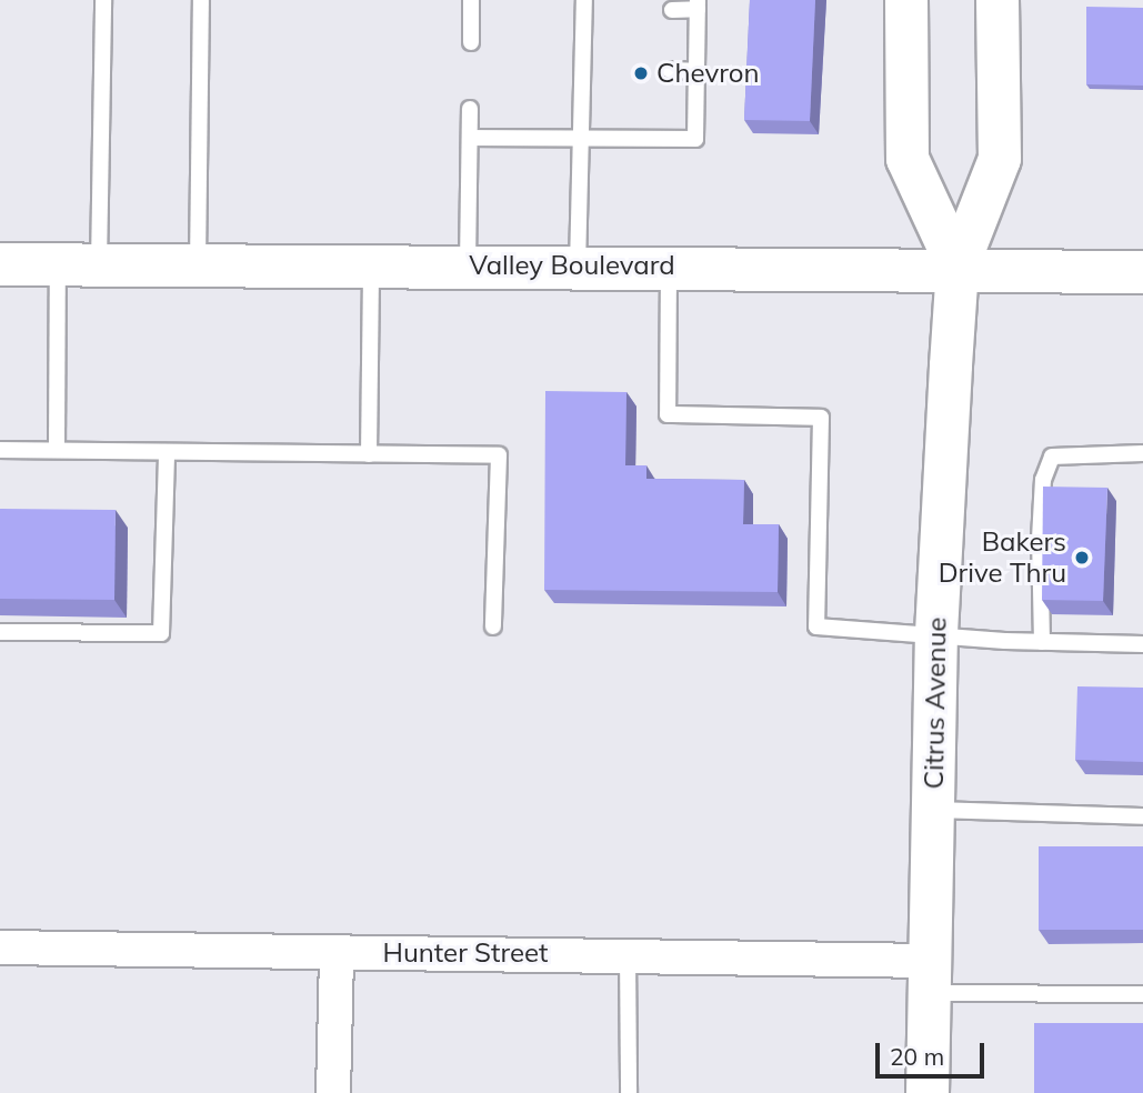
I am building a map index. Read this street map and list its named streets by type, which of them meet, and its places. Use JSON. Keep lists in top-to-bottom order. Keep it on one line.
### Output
{"streets":{"main road":["Valley Boulevard","Citrus Avenue"],"street":["Hunter Street"]},"crossings":[["Valley Boulevard","Citrus Avenue"],["Citrus Avenue","Hunter Street"]],"places":["Chevron","Bakers Drive Thru"],"scale_bar":"20 m"}
